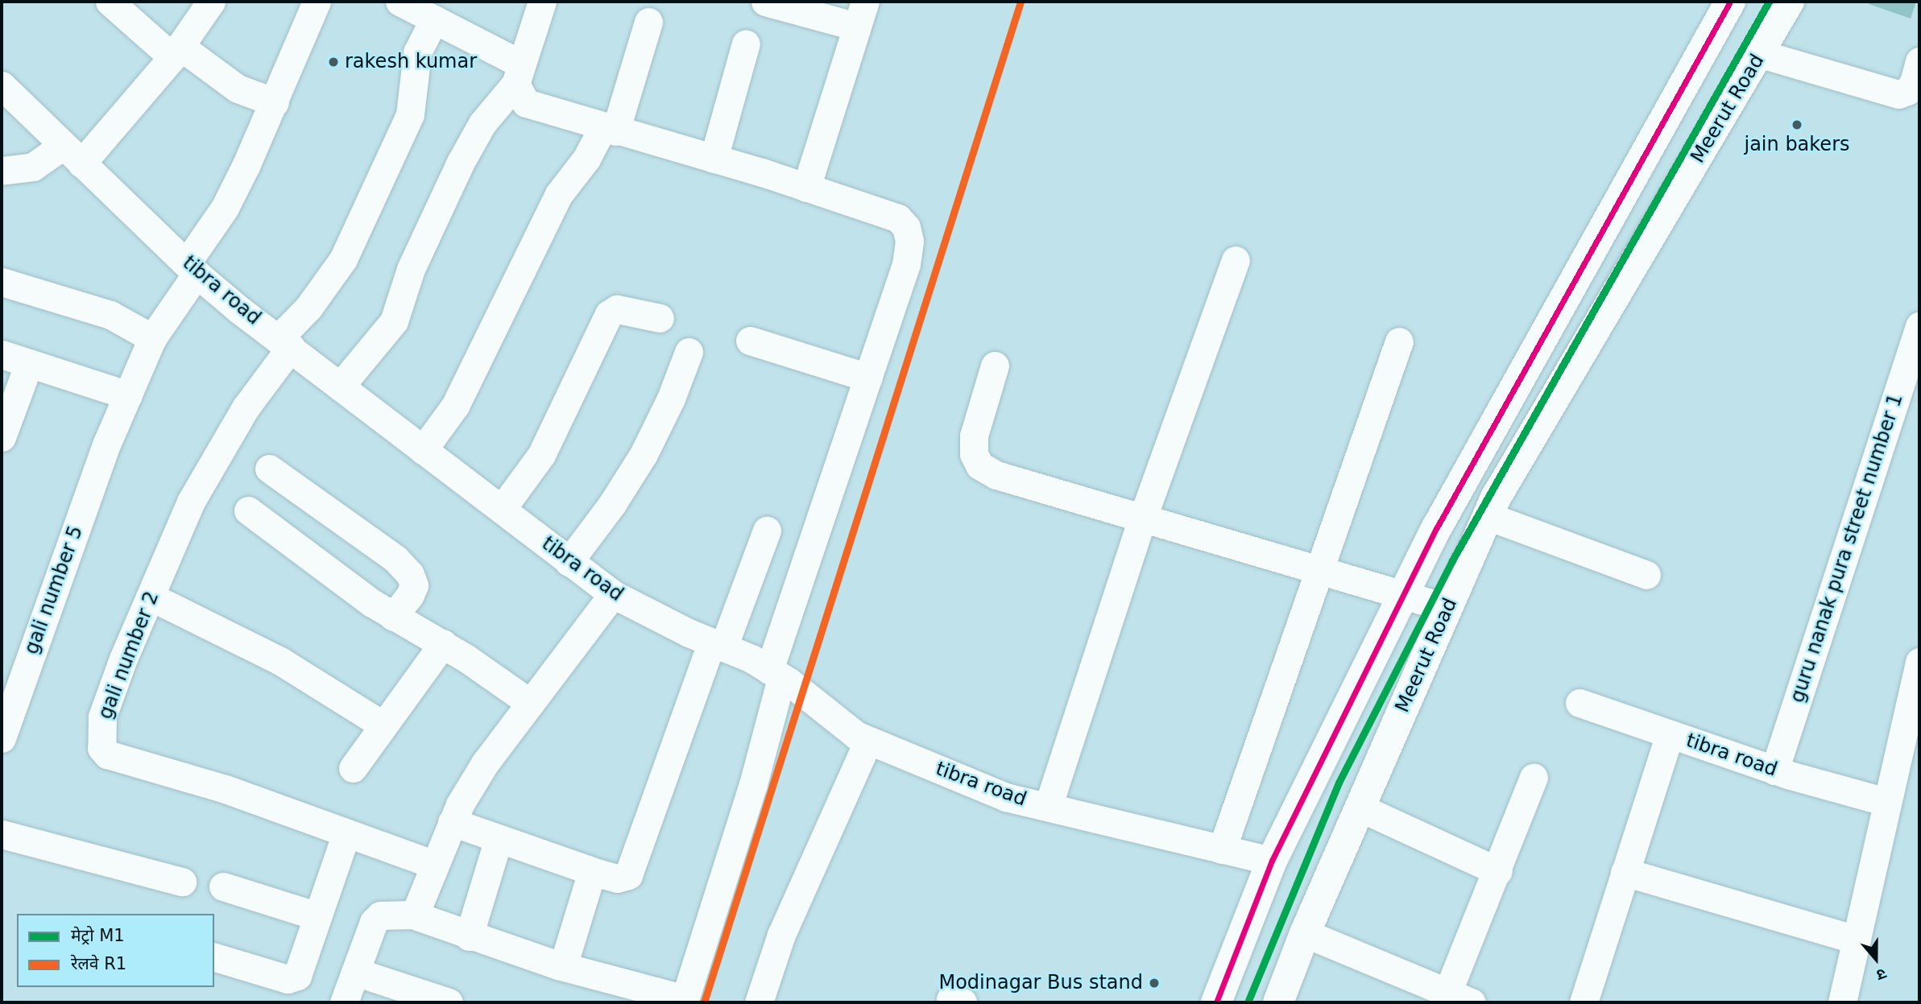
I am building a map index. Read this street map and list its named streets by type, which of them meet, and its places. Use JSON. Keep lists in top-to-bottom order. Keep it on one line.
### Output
{"streets":{"highway":["Meerut Road"],"street":["tibra road","guru nanak pura street number 1","gali number 5","gali number 2"]},"crossings":[["tibra road","guru nanak pura street number 1"],["tibra road","gali number 5"],["tibra road","gali number 2"]],"places":["rakesh kumar","jain bakers","Modinagar Bus stand"],"lines":["metro line M1","rail line R1"],"legend":["मेट्रो M1","रेलवे R1"],"north":"bottom"}
